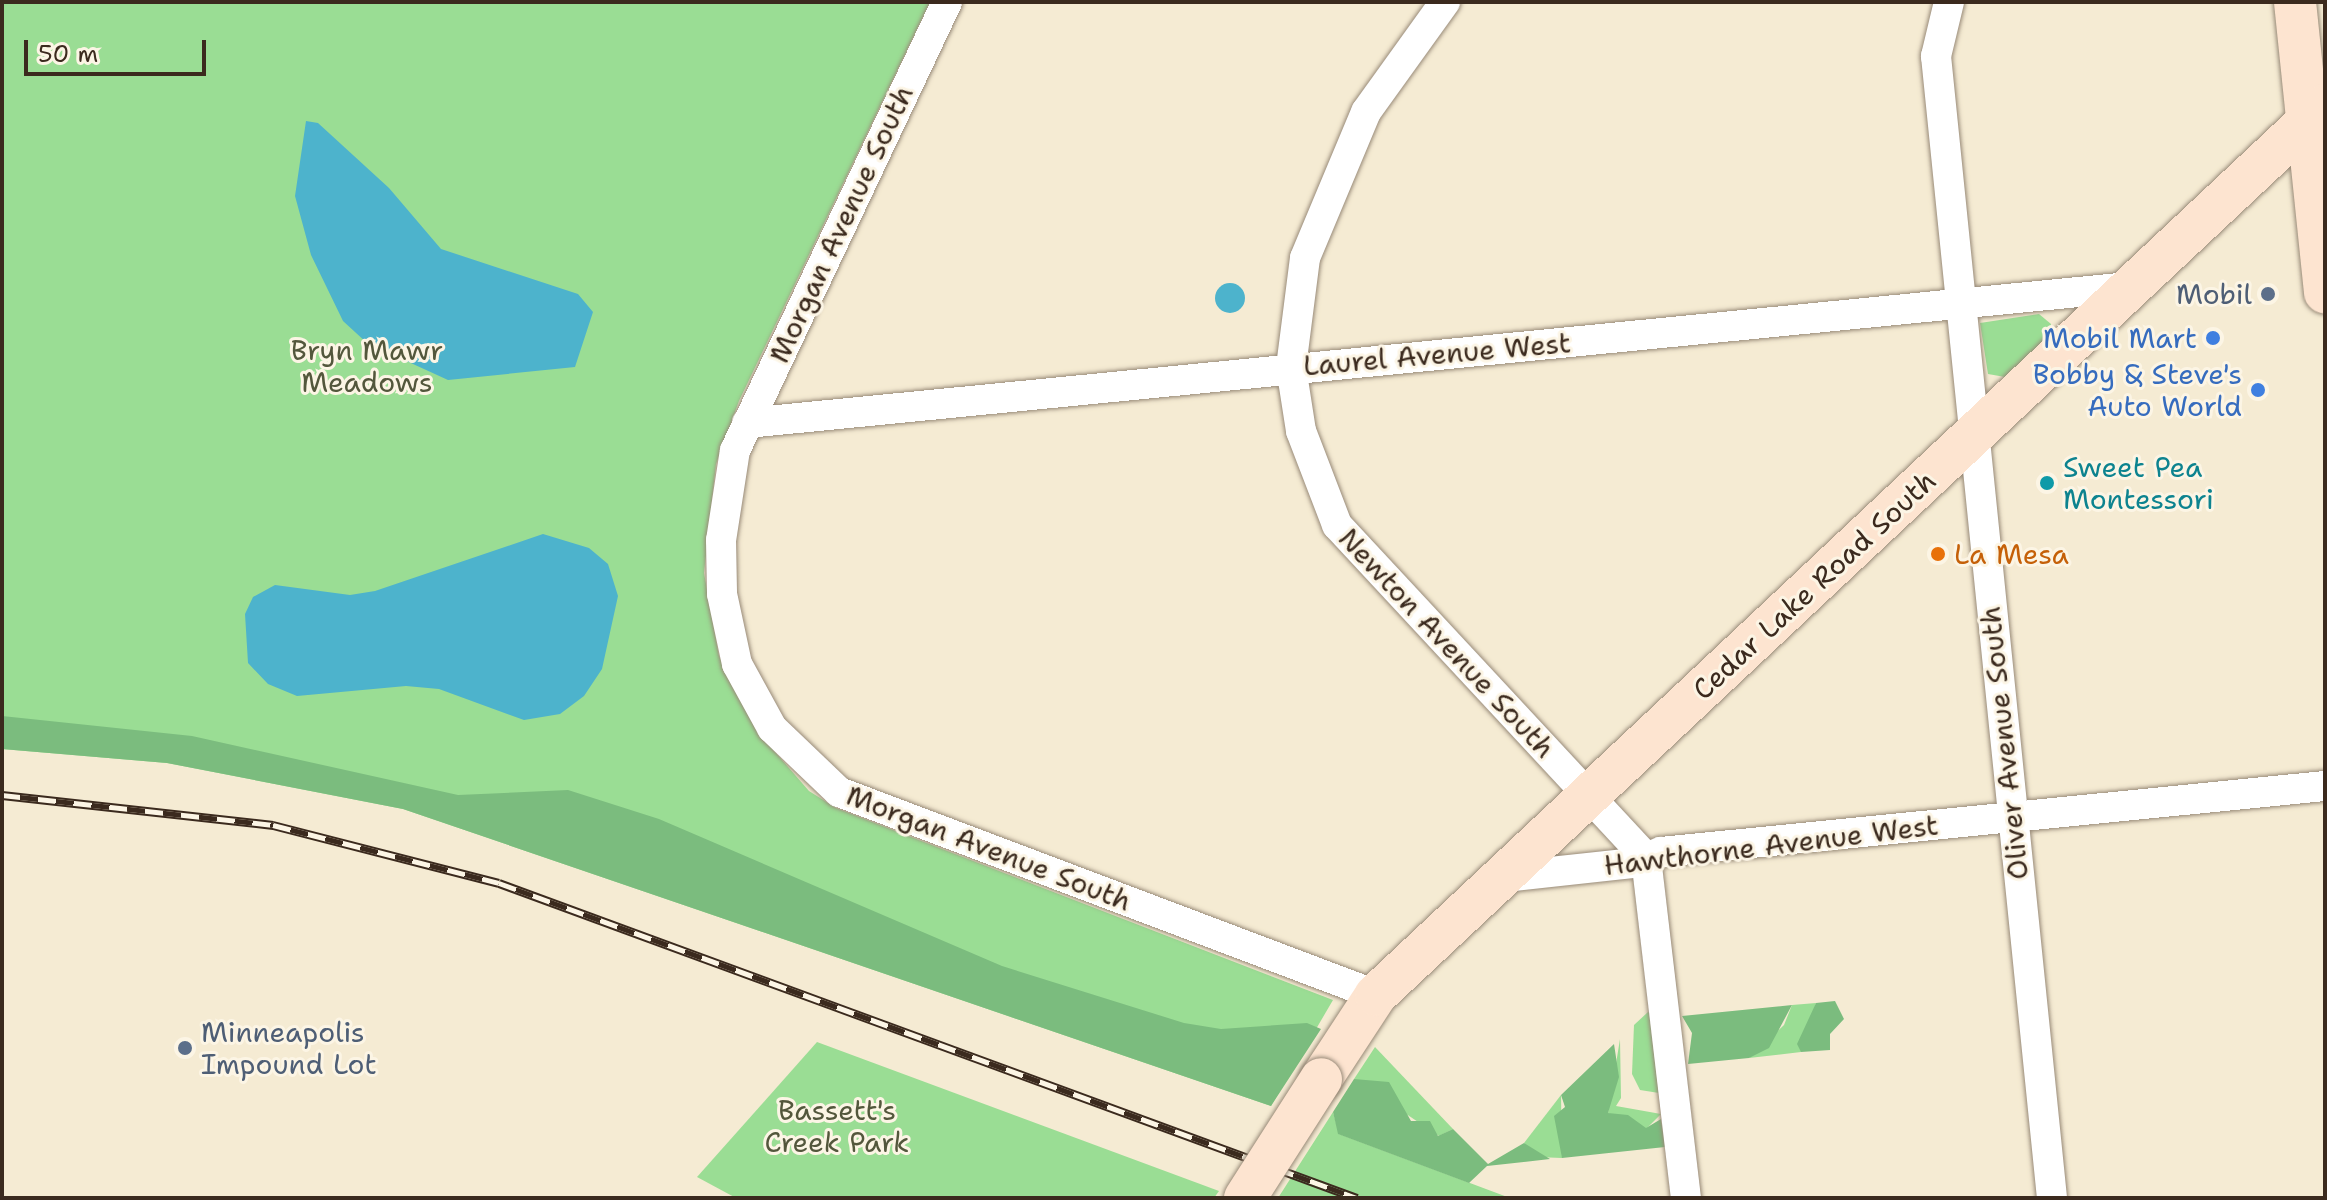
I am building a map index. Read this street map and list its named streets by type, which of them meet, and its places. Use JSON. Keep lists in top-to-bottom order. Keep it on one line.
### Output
{"streets":{"street":["Morgan Avenue South","Laurel Avenue West","Cedar Lake Road South","Newton Avenue South","Oliver Avenue South","Hawthorne Avenue West"]},"crossings":[["Morgan Avenue South","Laurel Avenue West"],["Morgan Avenue South","Cedar Lake Road South"],["Laurel Avenue West","Cedar Lake Road South"],["Laurel Avenue West","Newton Avenue South"],["Laurel Avenue West","Oliver Avenue South"],["Cedar Lake Road South","Newton Avenue South"],["Cedar Lake Road South","Oliver Avenue South"],["Cedar Lake Road South","Hawthorne Avenue West"],["Newton Avenue South","Hawthorne Avenue West"],["Oliver Avenue South","Hawthorne Avenue West"]],"parks":["Bryn Mawr Meadows","Bassett's Creek Park"],"places":["Mobil","Mobil Mart","Bobby & Steve's Auto World","Sweet Pea Montessori","La Mesa","Minneapolis Impound Lot"],"scale_bar":"50 m"}
